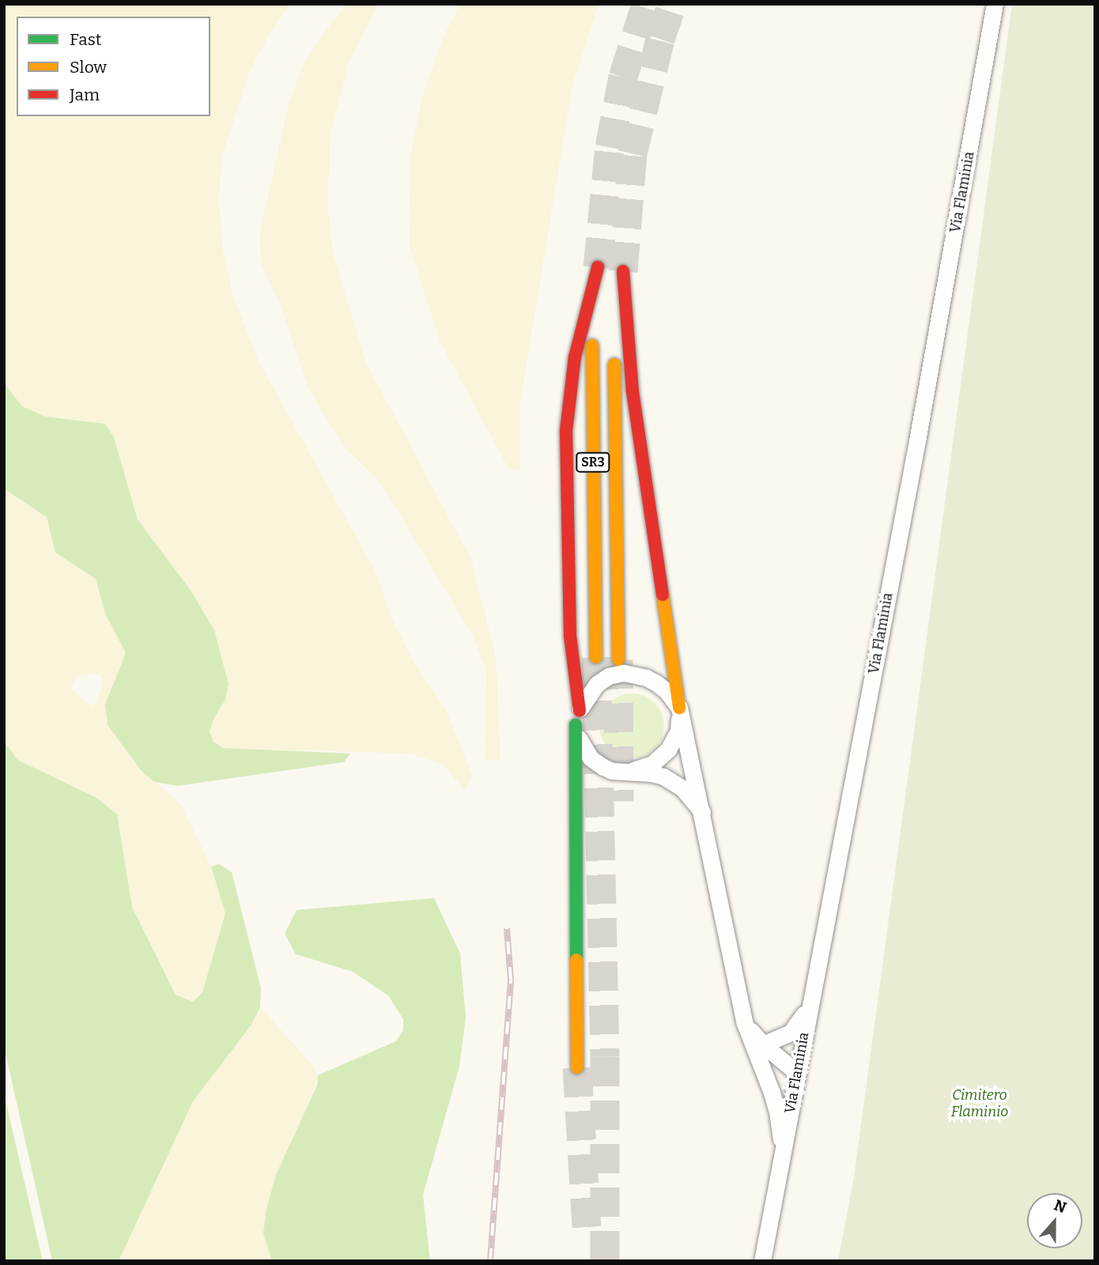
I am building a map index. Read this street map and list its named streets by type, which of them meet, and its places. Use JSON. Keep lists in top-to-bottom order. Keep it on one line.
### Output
{"streets":{"highway":["SR3"],"street":["Via Flaminia"]},"parks":["Cimitero Flaminio"],"legend":["Fast","Slow","Jam"],"north":"top"}
